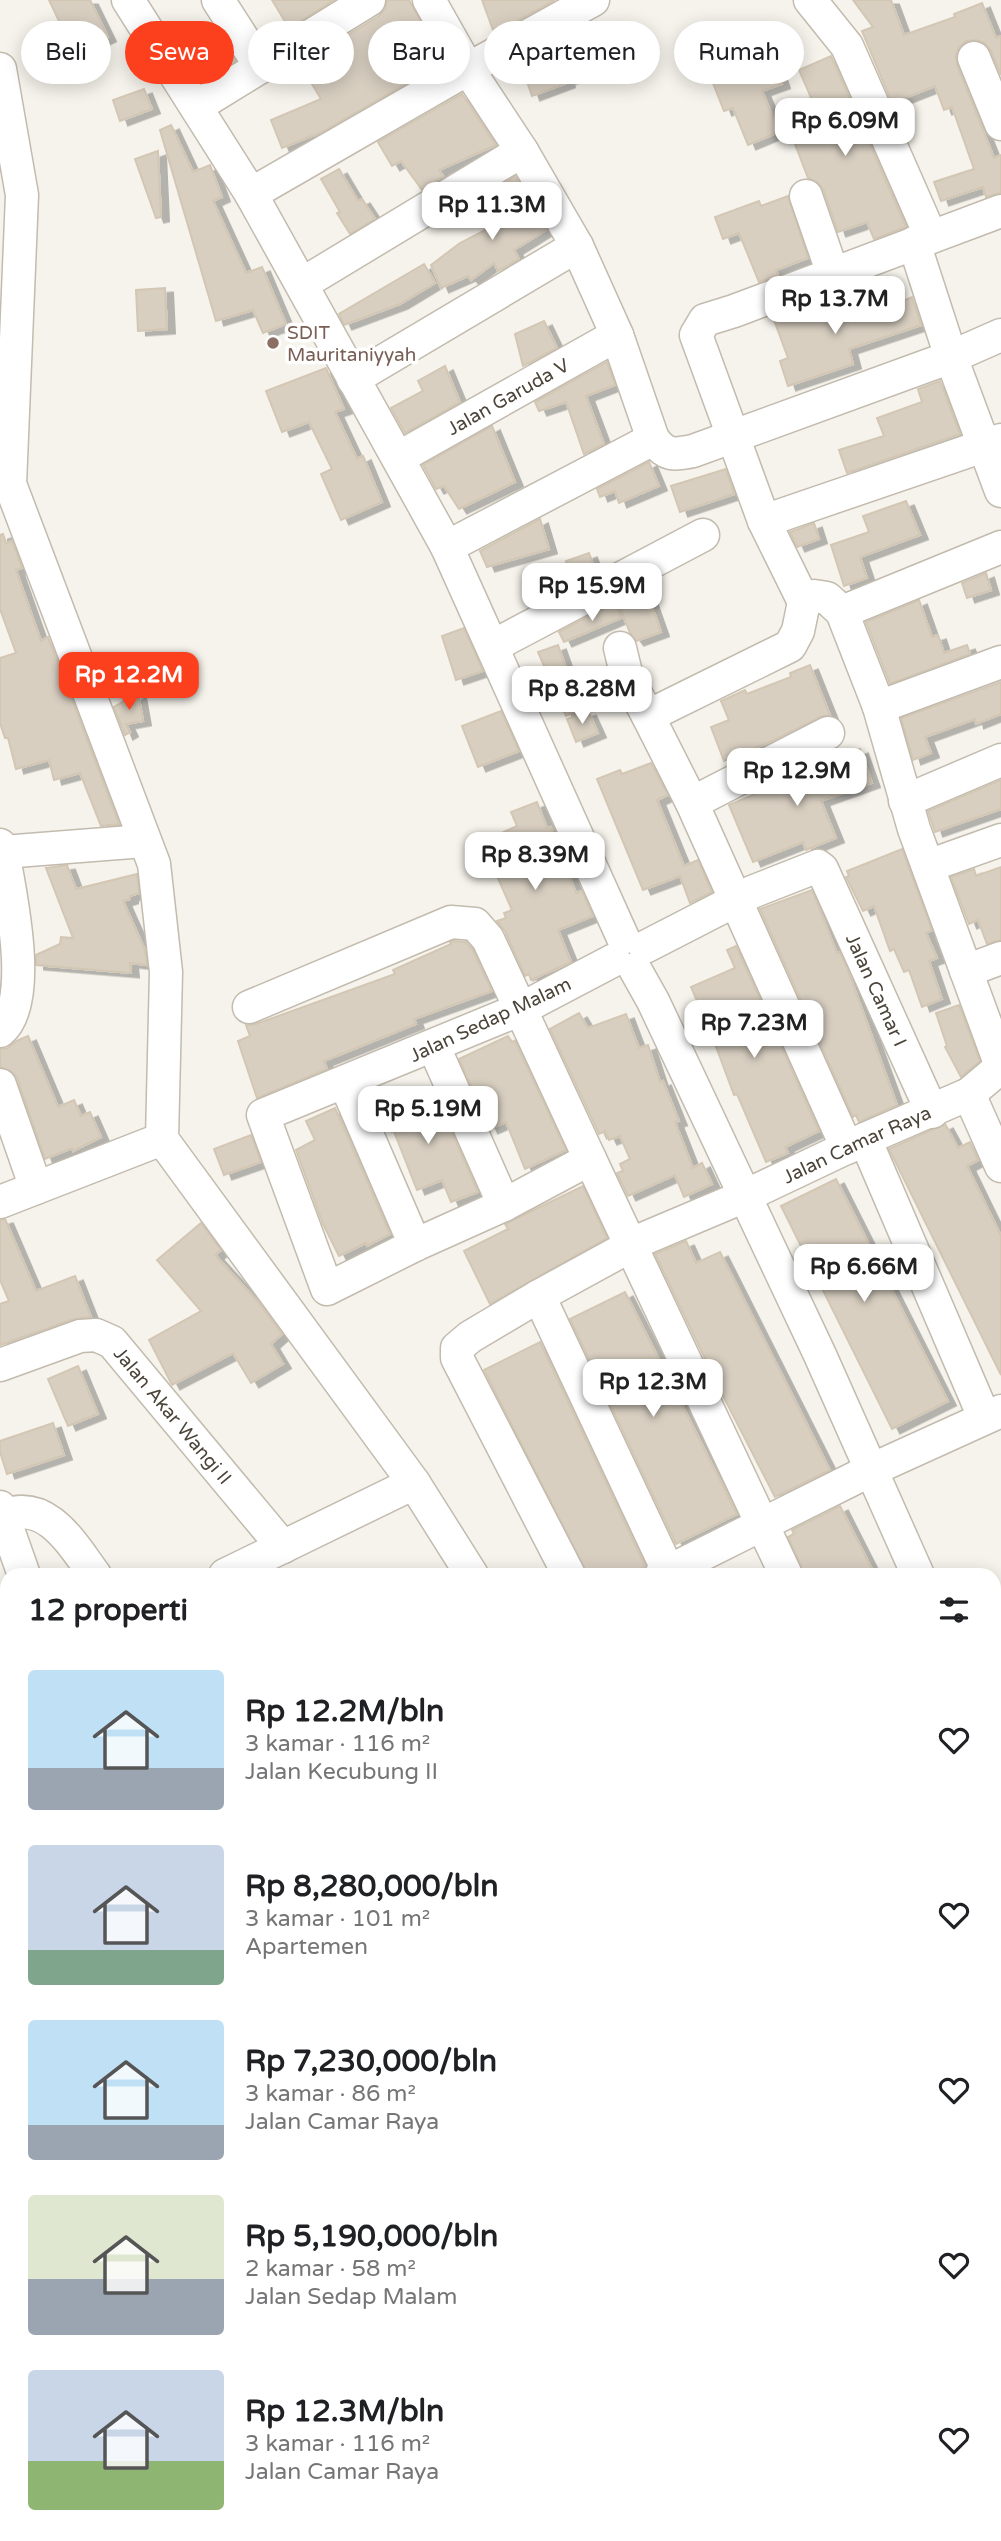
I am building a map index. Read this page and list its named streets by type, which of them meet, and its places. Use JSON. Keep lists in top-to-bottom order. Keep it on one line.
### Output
{"streets":{"street":["Jalan Garuda V","Jalan Camar I","Jalan Sedap Malam","Jalan Camar Raya","Jalan Akar Wangi II"]},"crossings":[["Jalan Camar I","Jalan Sedap Malam"],["Jalan Camar I","Jalan Camar Raya"]],"places":["SDIT Mauritaniyyah"],"page":{"chip":["Beli","Sewa","Filter","Baru","Apartemen","Rumah"],"price":["Rp 6.09M","Rp 11.3M","Rp 13.7M","Rp 15.9M","Rp 12.2M","Rp 8.28M","Rp 12.9M","Rp 8.39M","Rp 7.23M","Rp 5.19M","Rp 6.66M","Rp 12.3M"],"heading":"12 properti","list":[{"name":"Rp 12.2M/bln","note":"3 kamar · 116 m² · Jalan Kecubung II"},{"name":"Rp 8,280,000/bln","note":"3 kamar · 101 m² · Apartemen"},{"name":"Rp 7,230,000/bln","note":"3 kamar · 86 m² · Jalan Camar Raya"},{"name":"Rp 5,190,000/bln","note":"2 kamar · 58 m² · Jalan Sedap Malam"},{"name":"Rp 12.3M/bln","note":"3 kamar · 116 m² · Jalan Camar Raya"}]}}
